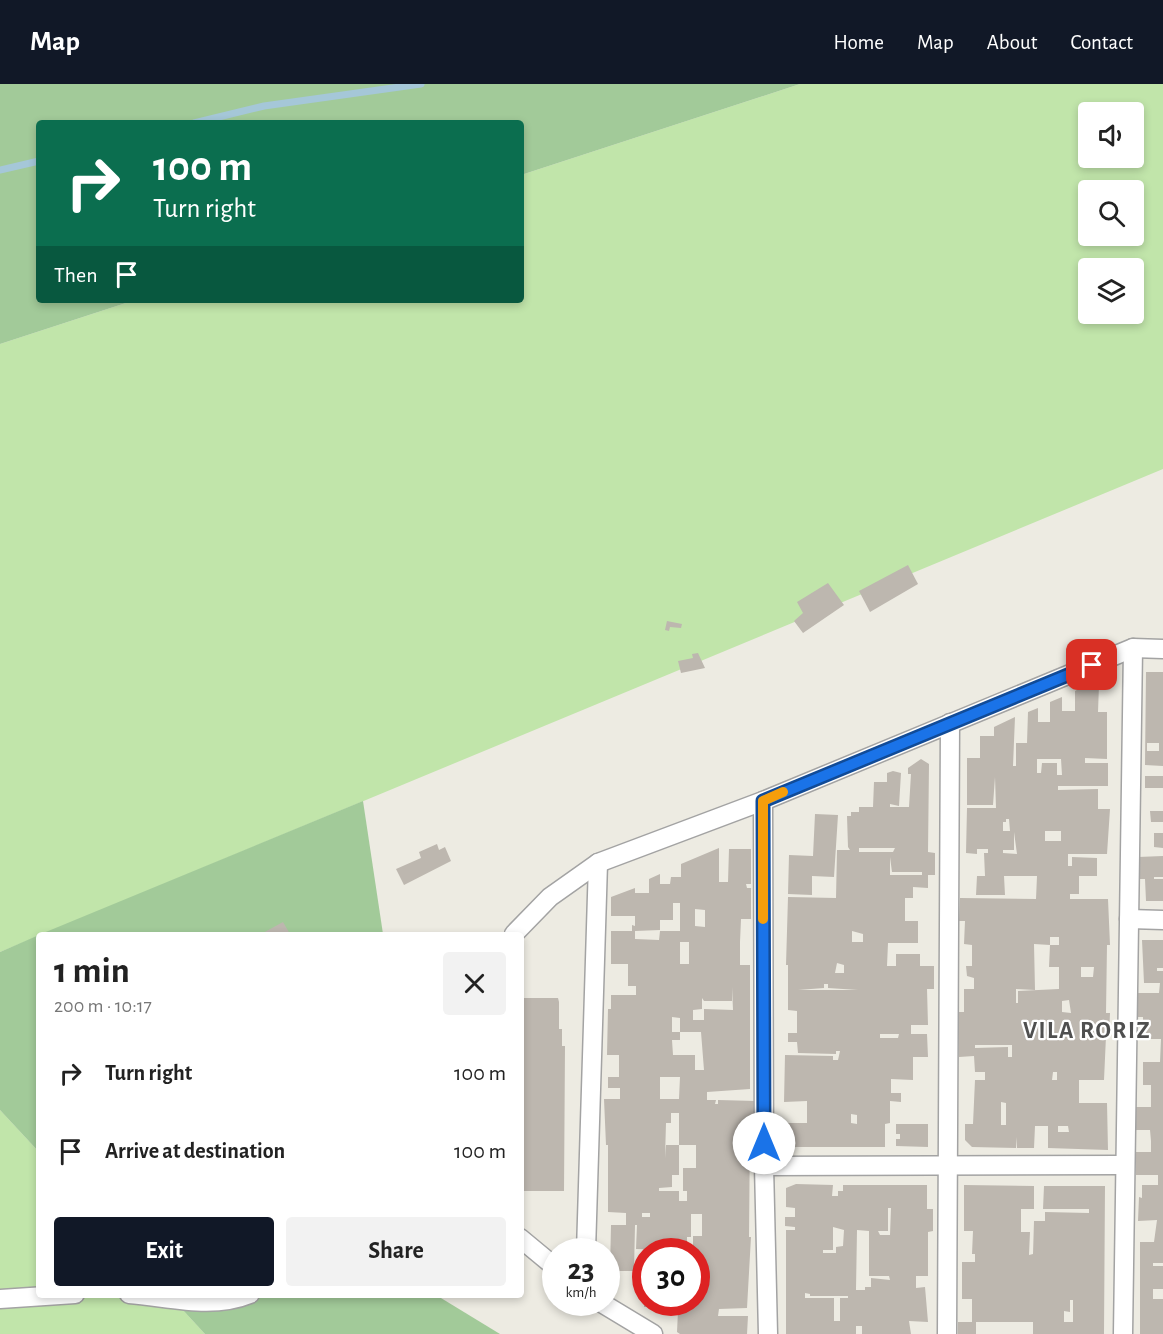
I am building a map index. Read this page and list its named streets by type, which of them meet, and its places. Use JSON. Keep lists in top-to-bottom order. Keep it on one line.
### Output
{"districts":["VILA RORIZ"],"page":{"header":"Map","nav":["Home","Map","About","Contact"],"turn":["100 m","Turn right"],"then":"Then","heading":["1 min","200 m · 10:17"],"list":[{"name":"Turn right","value":"100 m"},{"name":"Arrive at destination","value":"100 m"}],"buttons":["Exit","Share"],"speed":"23 km/h","limit":"30"}}
